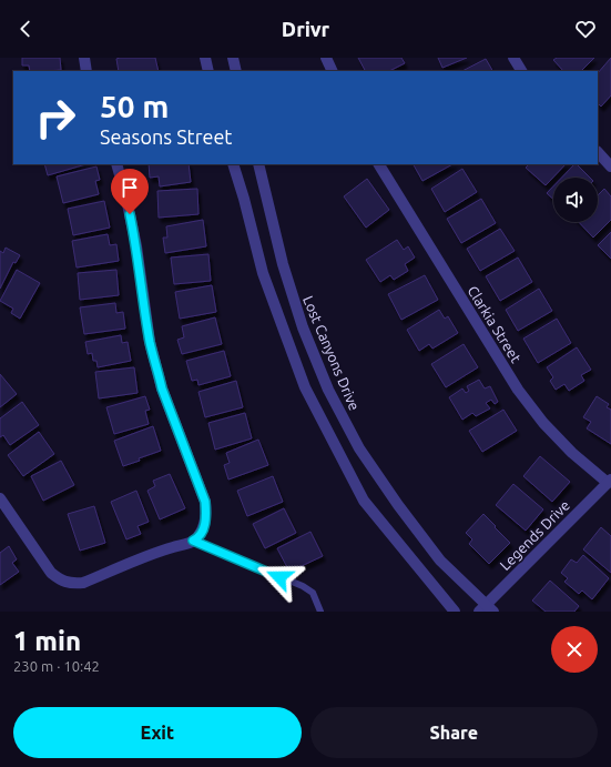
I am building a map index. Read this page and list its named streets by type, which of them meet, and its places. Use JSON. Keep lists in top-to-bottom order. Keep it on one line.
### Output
{"streets":{"street":["Clarkia Street","Lost Canyons Drive","Legends Drive"]},"crossings":[["Clarkia Street","Legends Drive"],["Lost Canyons Drive","Legends Drive"]],"page":{"header":"Drivr","turn":["50 m","Seasons Street"],"heading":["1 min","230 m · 10:42"],"buttons":["Exit","Share"]}}
